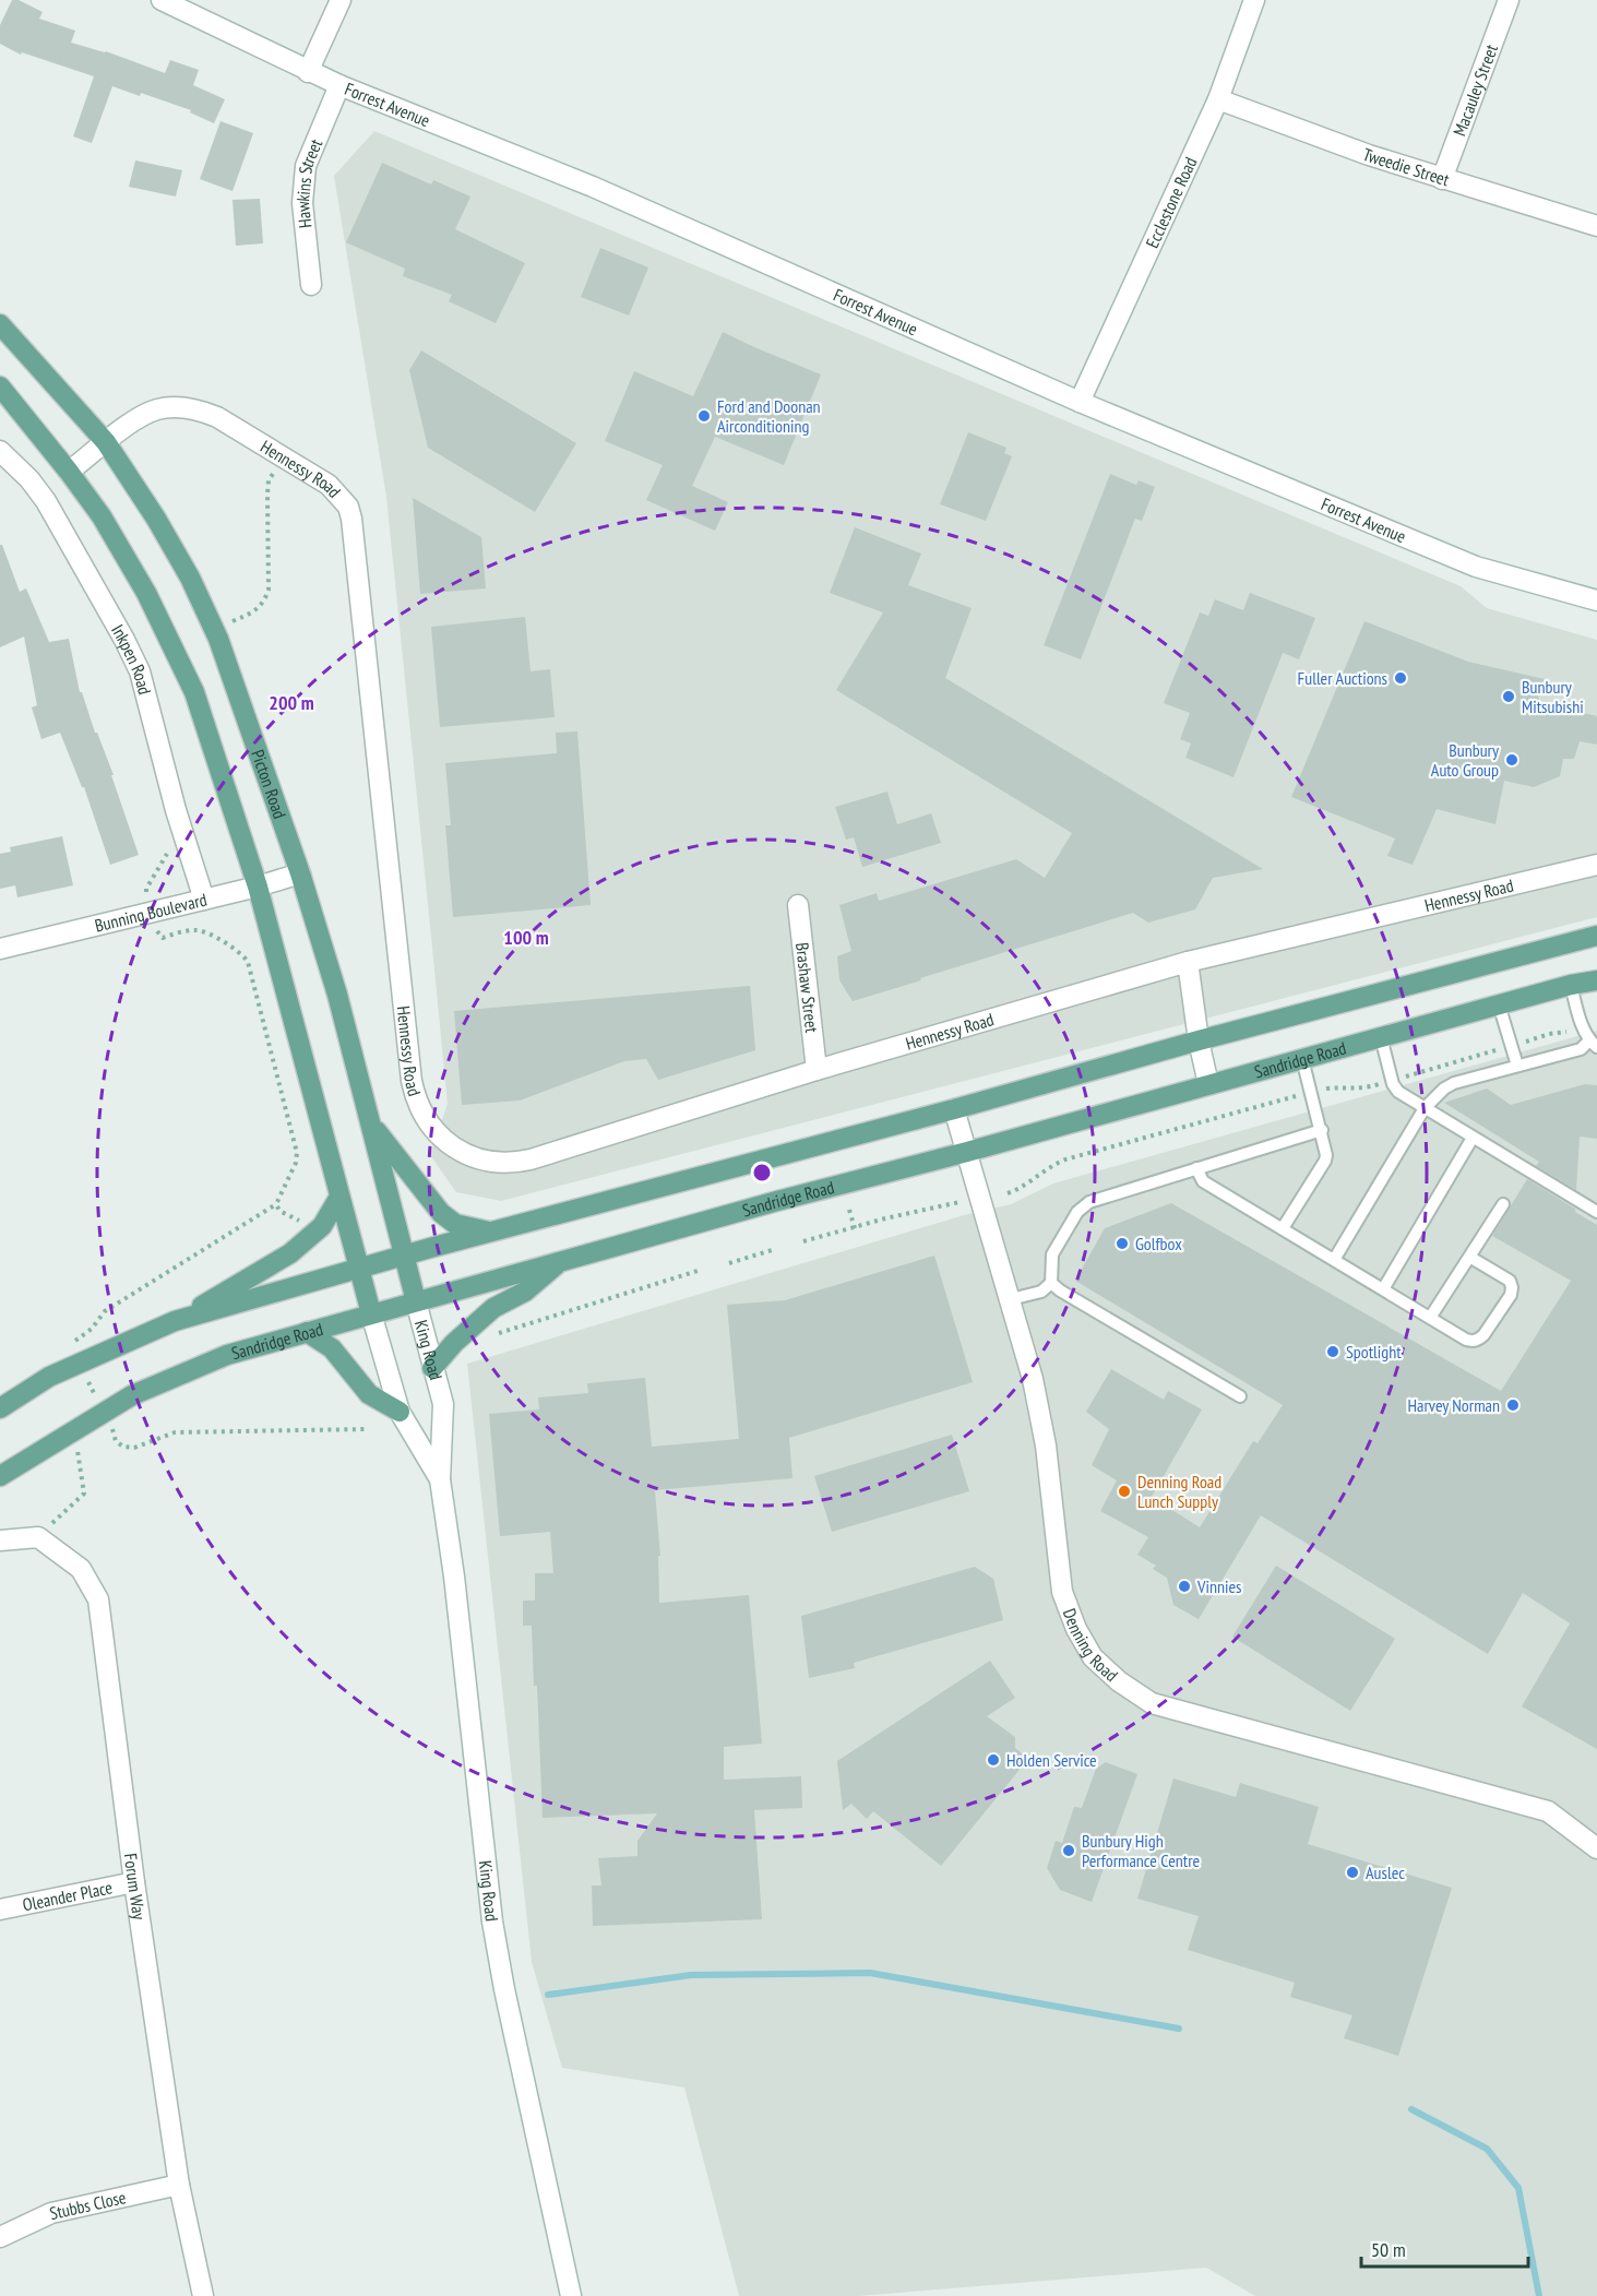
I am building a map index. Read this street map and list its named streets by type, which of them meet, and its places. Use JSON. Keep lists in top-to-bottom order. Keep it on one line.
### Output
{"streets":{"main road":["Picton Road","Sandridge Road"],"street":["Macauley Street","Forrest Avenue","Tweedie Street","Hawkins Street","Ecclestone Road","Hennessy Road","Inkpen Road","Bunning Boulevard","Brashaw Street","King Road","Denning Road","Forum Way","Oleander Place","Stubbs Close"]},"crossings":[["Macauley Street","Tweedie Street"],["Forrest Avenue","Hawkins Street"],["Forrest Avenue","Ecclestone Road"],["Tweedie Street","Ecclestone Road"],["Hennessy Road","Picton Road"],["Hennessy Road","Brashaw Street"],["Inkpen Road","Bunning Boulevard"],["Picton Road","Bunning Boulevard"],["Picton Road","Sandridge Road"],["Picton Road","King Road"],["Sandridge Road","King Road"],["Sandridge Road","Denning Road"],["Forum Way","Oleander Place"],["Forum Way","Stubbs Close"]],"places":["Ford and Doonan Airconditioning","Fuller Auctions","Bunbury Mitsubishi","Bunbury Auto Group","Golfbox","Spotlight","Harvey Norman","Denning Road Lunch Supply","Vinnies","Holden Service","Bunbury High Performance Centre","Auslec"],"scale_bar":"50 m","rings":["200 m","100 m"]}
